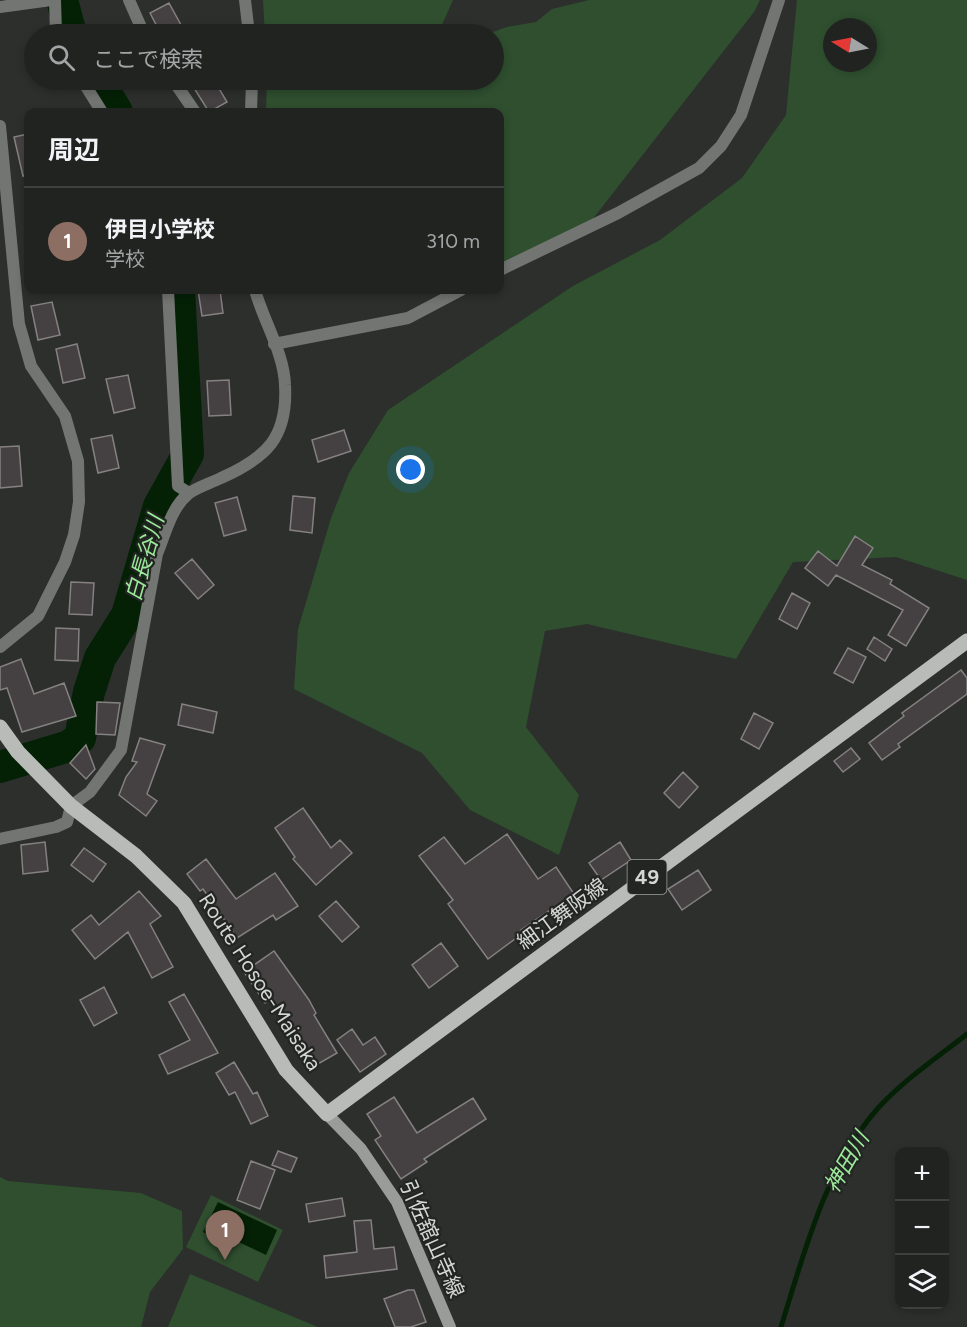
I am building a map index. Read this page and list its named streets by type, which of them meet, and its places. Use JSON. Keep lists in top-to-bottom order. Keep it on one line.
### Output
{"streets":{"main road":["49","細江舞阪線","Route Hosoe-Maisaka","引佐舘山寺線"]},"crossings":[["細江舞阪線","Route Hosoe-Maisaka"],["細江舞阪線","引佐舘山寺線"],["Route Hosoe-Maisaka","引佐舘山寺線"]],"water":["白長谷川","神田川"],"north":"left","page":{"search":"ここで検索","heading":"周辺","list":[{"mark":"1","name":"伊目小学校","note":"学校","value":"310 m"}],"map_buttons":["+","−"],"pins":"1"}}
